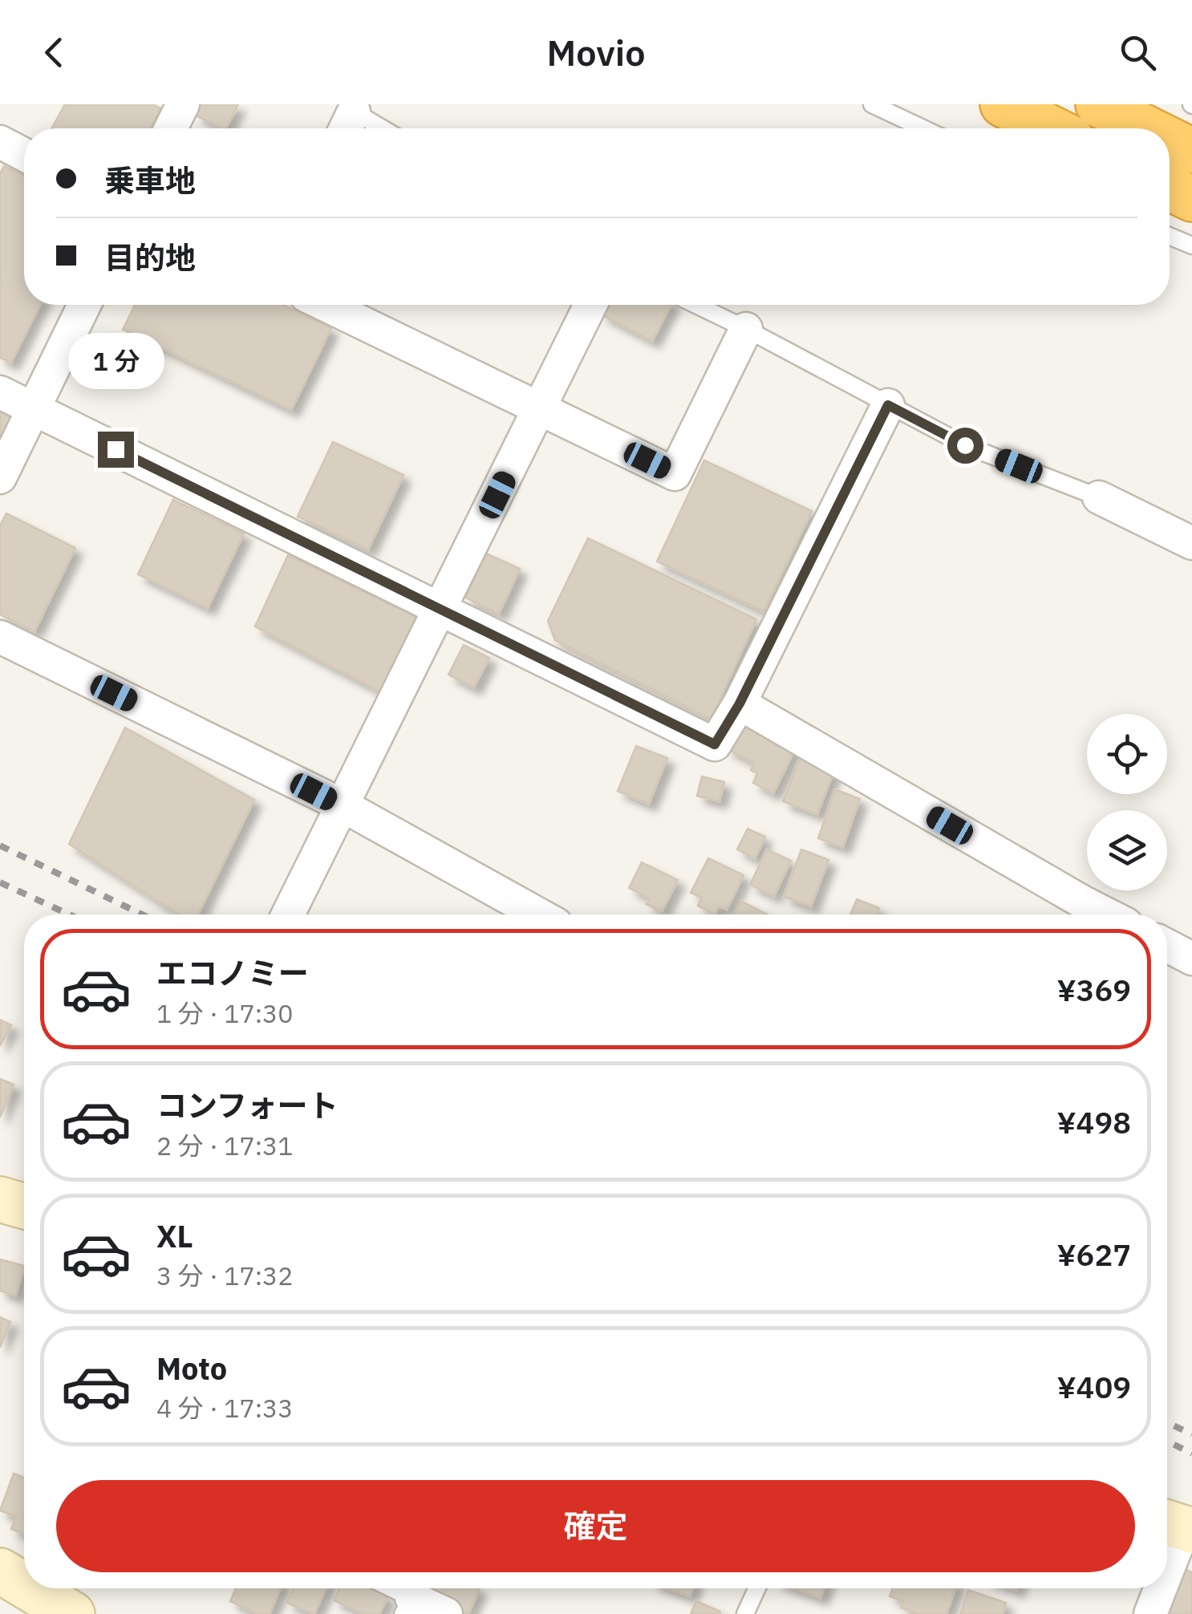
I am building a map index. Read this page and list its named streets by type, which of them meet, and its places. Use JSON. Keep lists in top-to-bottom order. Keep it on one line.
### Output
{"page":{"header":"Movio","banner":["乗車地","目的地"],"bubble":"1 分","list":[{"name":"エコノミー","note":"1 分 · 17:30","value":"¥369"},{"name":"コンフォート","note":"2 分 · 17:31","value":"¥498"},{"name":"XL","note":"3 分 · 17:32","value":"¥627"},{"name":"Moto","note":"4 分 · 17:33","value":"¥409"}],"buttons":"確定"}}
